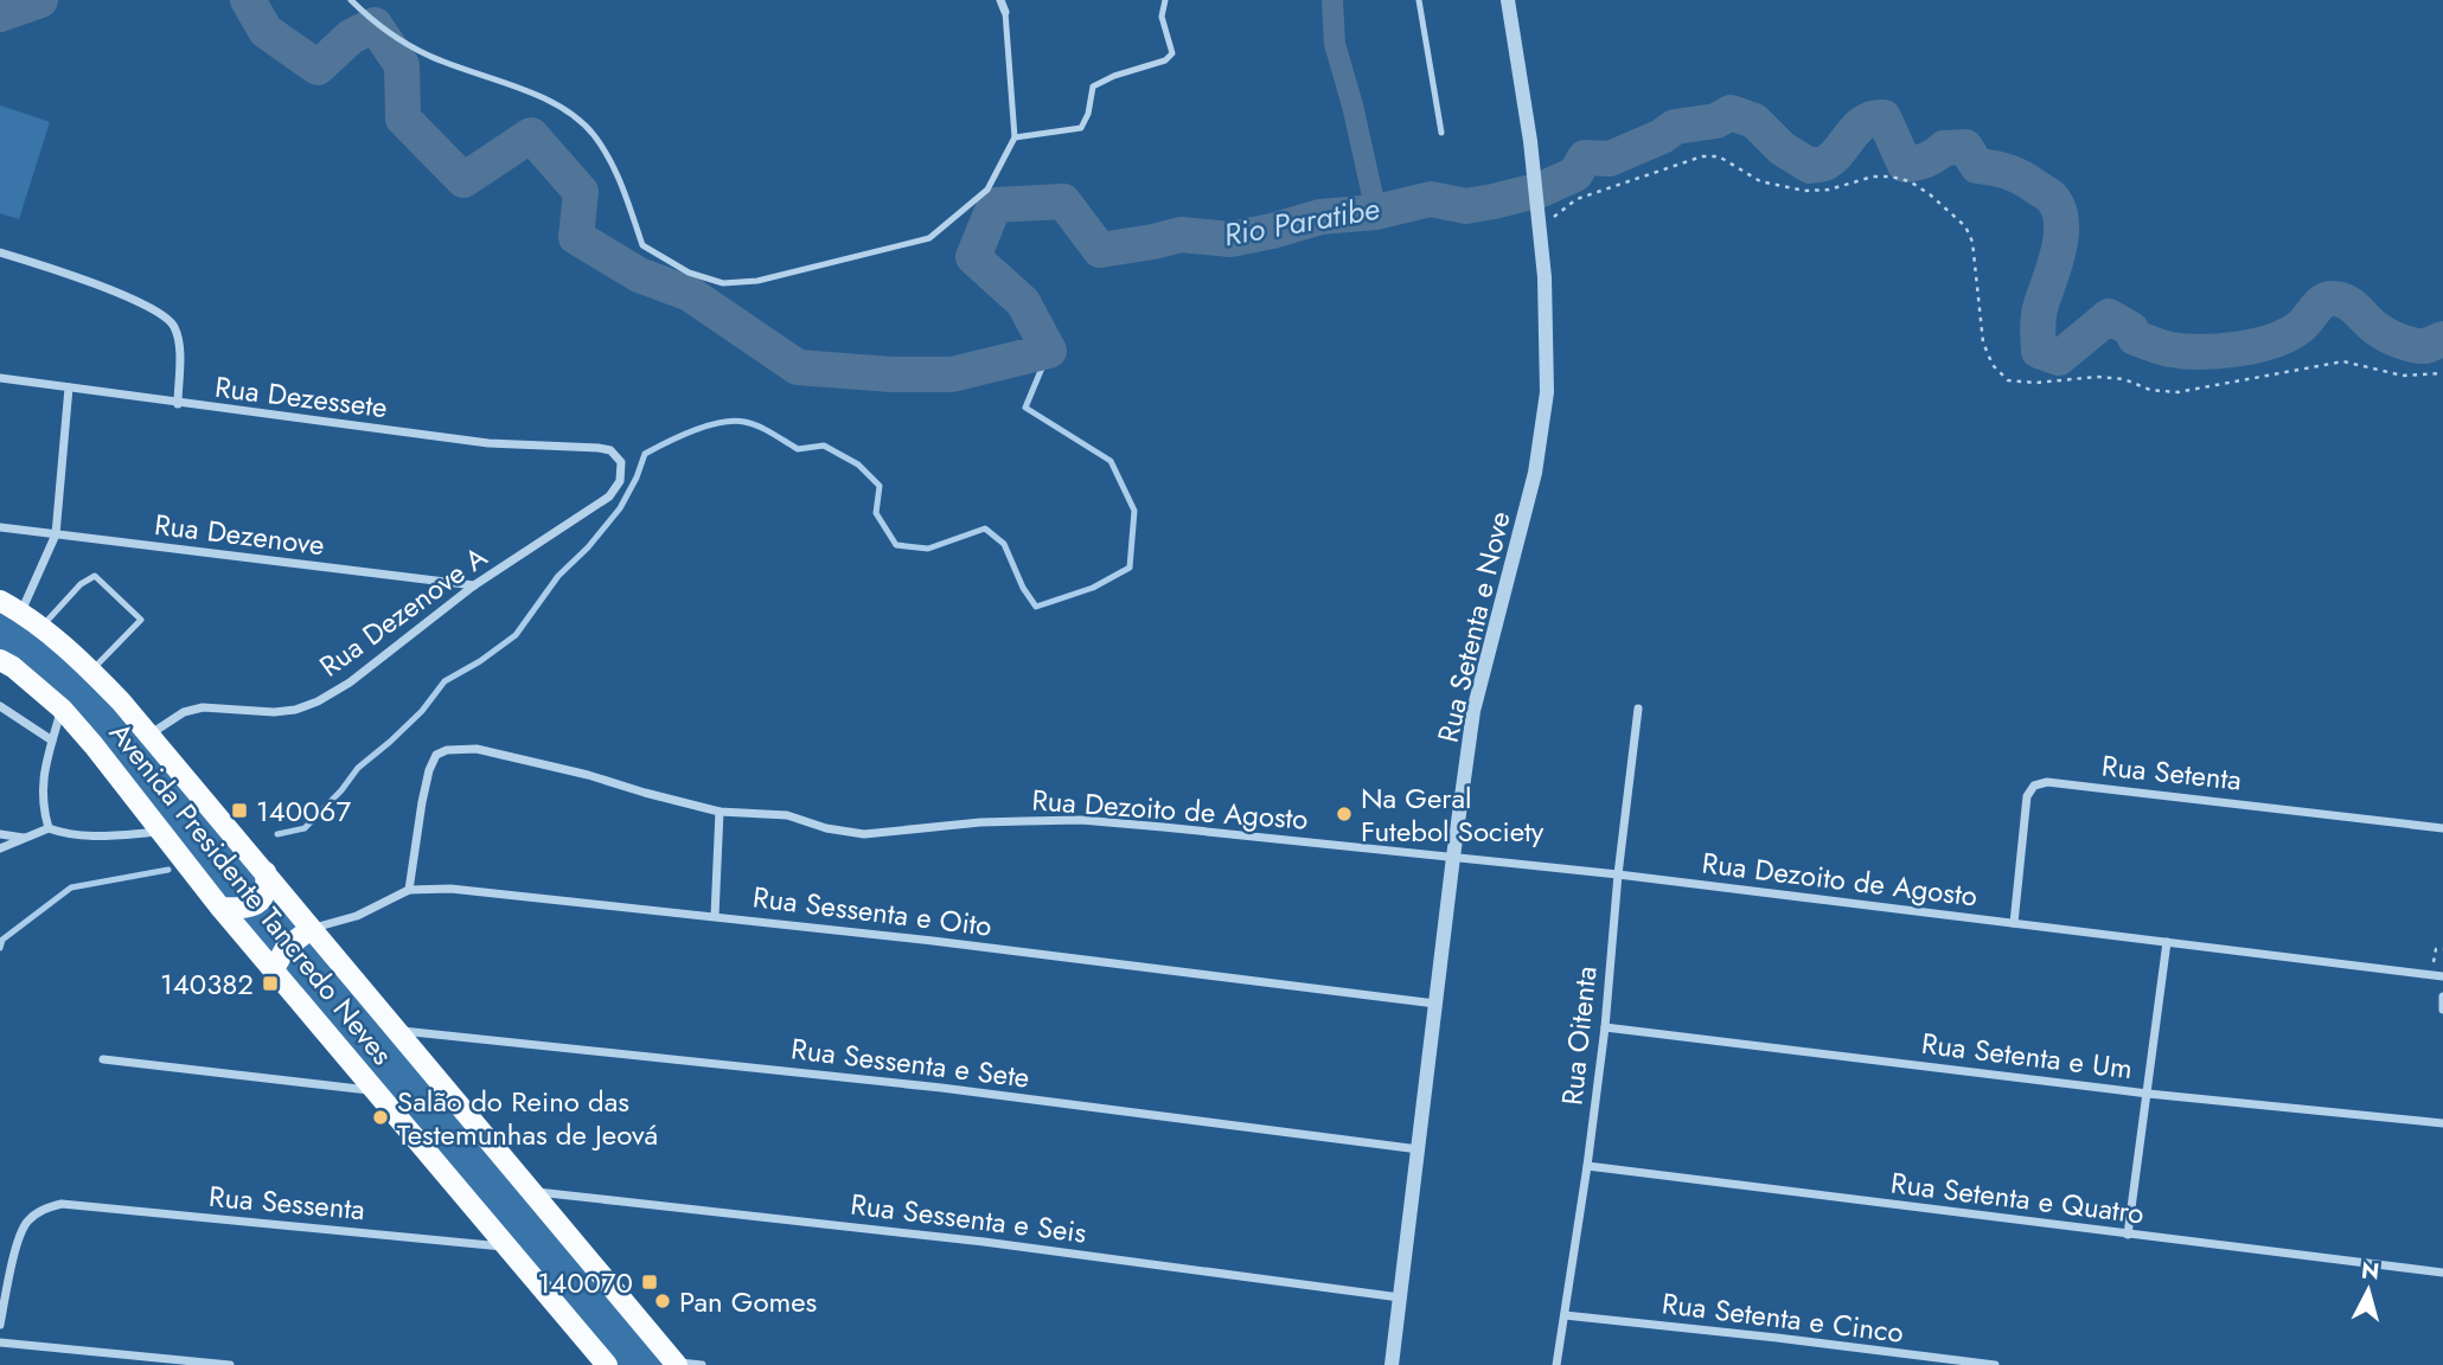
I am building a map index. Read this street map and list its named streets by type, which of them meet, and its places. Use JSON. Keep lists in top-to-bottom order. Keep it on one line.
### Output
{"streets":{"main road":["Avenida Presidente Tancredo Neves"],"street":["Rua Dezessete","Rua Dezenove","Rua Dezenove A","Rua Setenta e Nove","Rua Setenta","Rua Dezoito de Agosto","Rua Sessenta e Oito","Rua Oitenta","Rua Setenta e Um","Rua Sessenta e Sete","Rua Setenta e Quatro","Rua Sessenta","Rua Sessenta e Seis","Rua Setenta e Cinco"]},"crossings":[["Rua Dezessete","Rua Dezenove A"],["Rua Dezenove","Rua Dezenove A"],["Rua Dezenove A","Avenida Presidente Tancredo Neves"],["Rua Setenta e Nove","Rua Dezoito de Agosto"],["Rua Setenta e Nove","Rua Sessenta e Oito"],["Rua Setenta e Nove","Rua Sessenta e Sete"],["Rua Setenta e Nove","Rua Sessenta e Seis"],["Rua Setenta","Rua Dezoito de Agosto"],["Rua Dezoito de Agosto","Rua Sessenta e Oito"],["Rua Dezoito de Agosto","Rua Oitenta"],["Avenida Presidente Tancredo Neves","Rua Sessenta e Oito"],["Avenida Presidente Tancredo Neves","Rua Sessenta e Sete"],["Avenida Presidente Tancredo Neves","Rua Sessenta"],["Avenida Presidente Tancredo Neves","Rua Sessenta e Seis"],["Rua Oitenta","Rua Setenta e Um"],["Rua Oitenta","Rua Setenta e Quatro"],["Rua Oitenta","Rua Setenta e Cinco"]],"water":["Rio Paratibe"],"places":{"transit":["140067","140382","140070"],"other":["Na Geral Futebol Society","Salão do Reino das Testemunhas de Jeová","Pan Gomes"]},"north":"top"}
